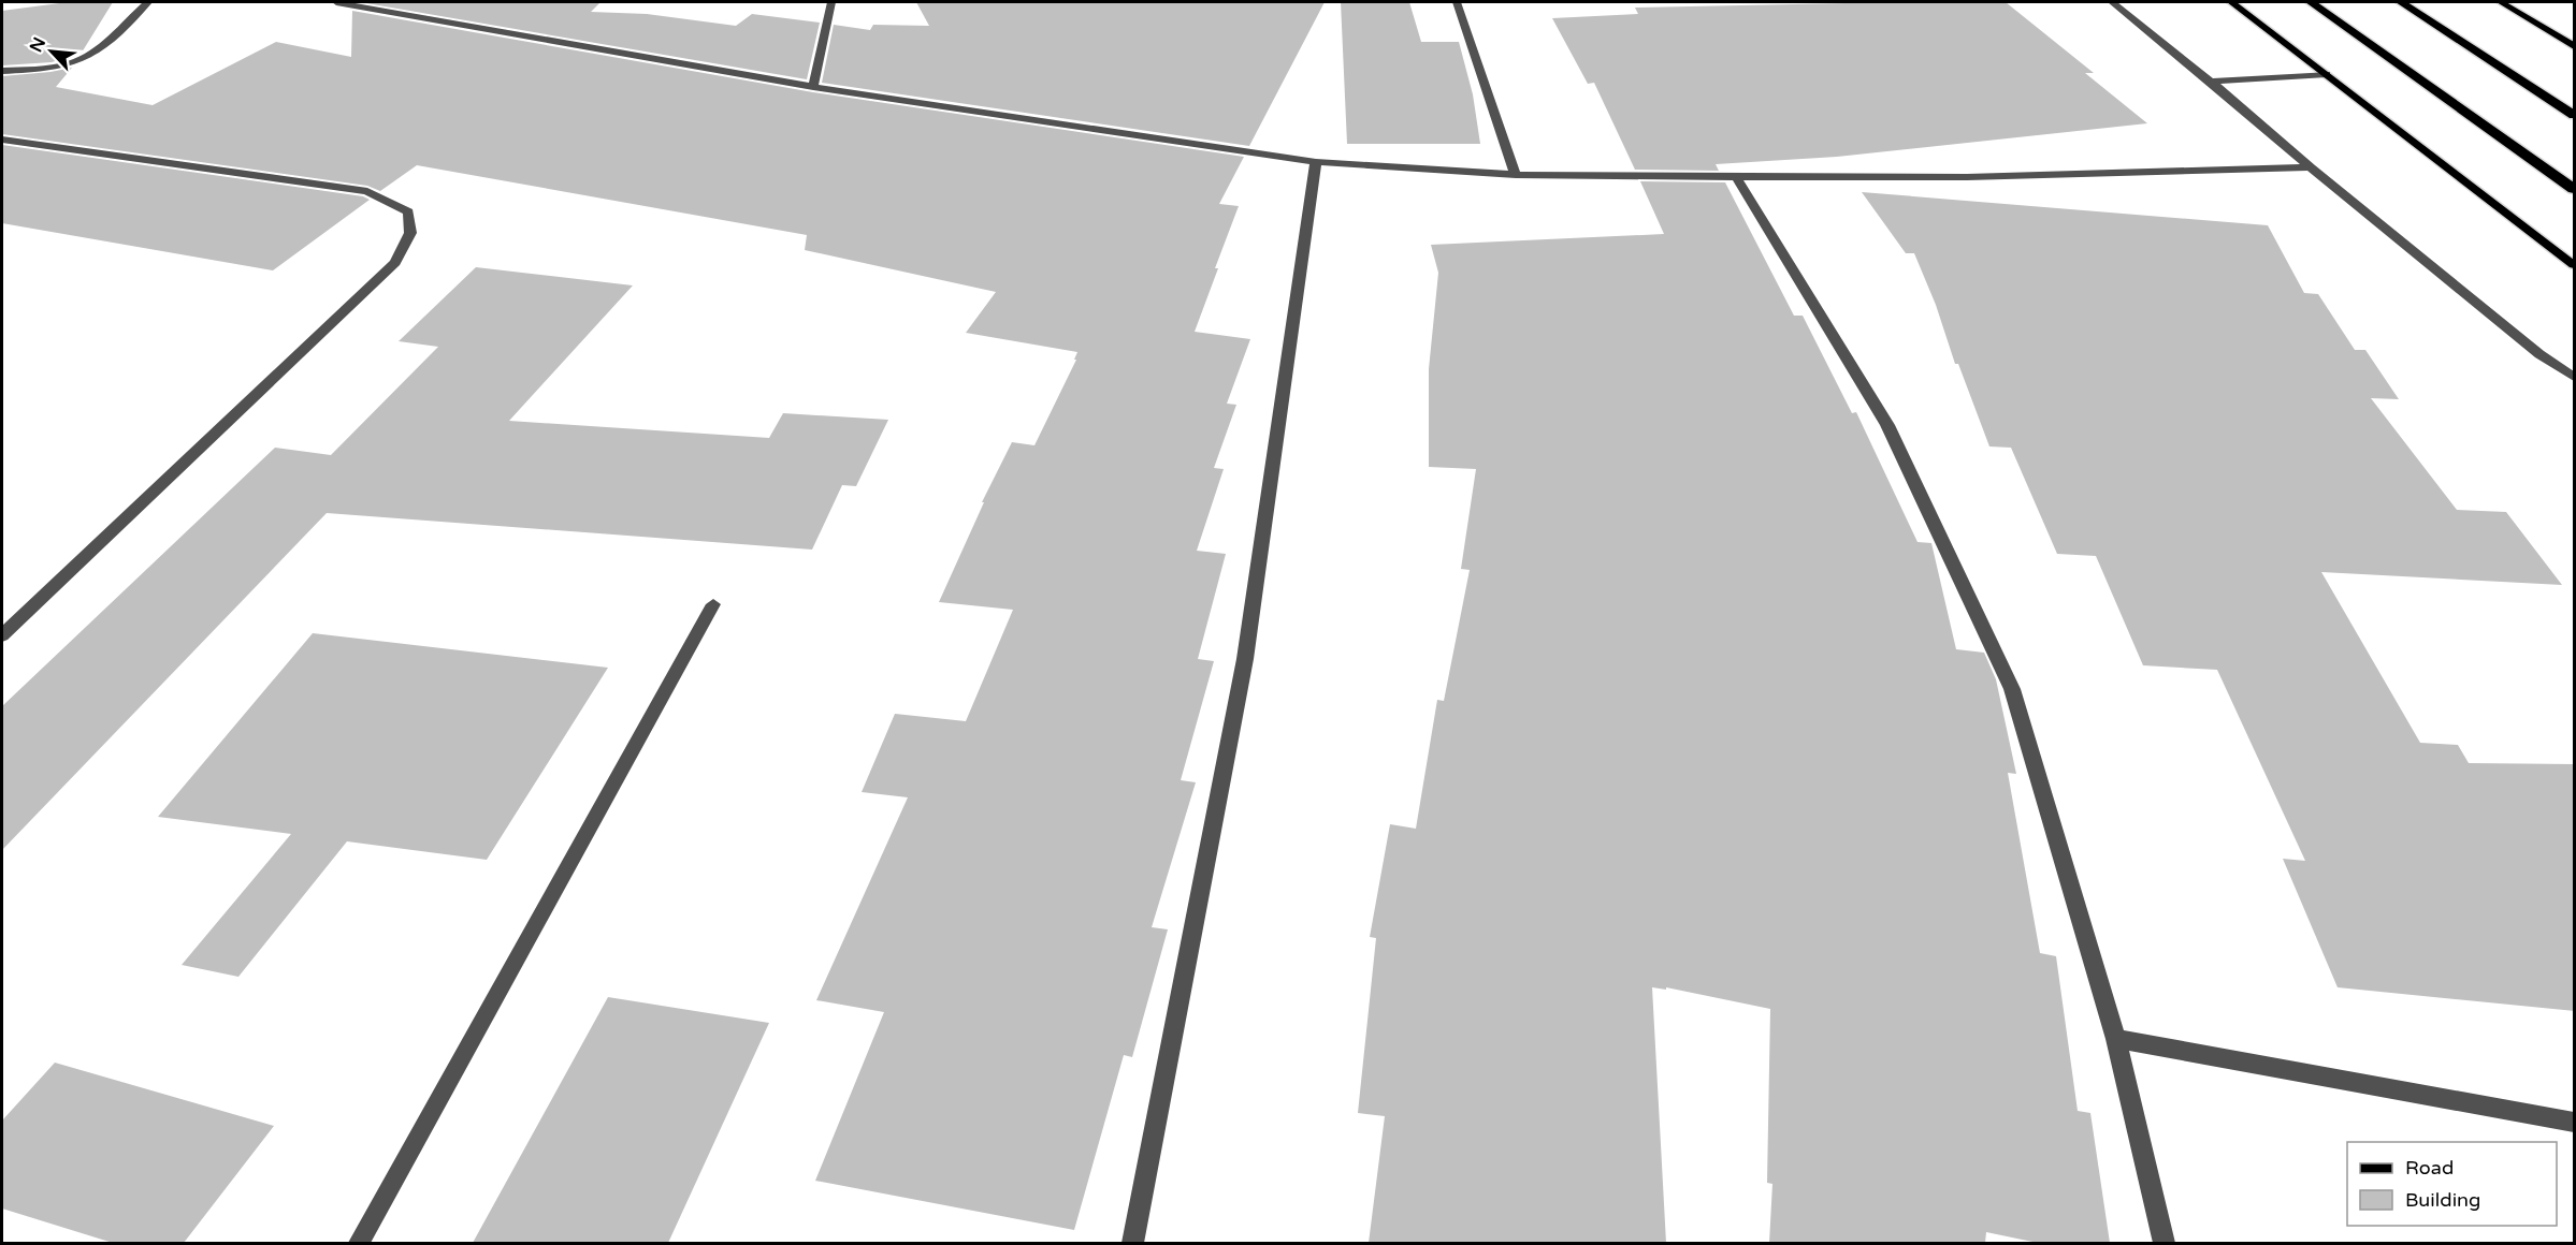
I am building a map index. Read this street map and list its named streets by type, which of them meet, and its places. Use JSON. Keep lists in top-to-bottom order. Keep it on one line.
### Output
{"legend":["Road","Building"],"north":"top left"}
